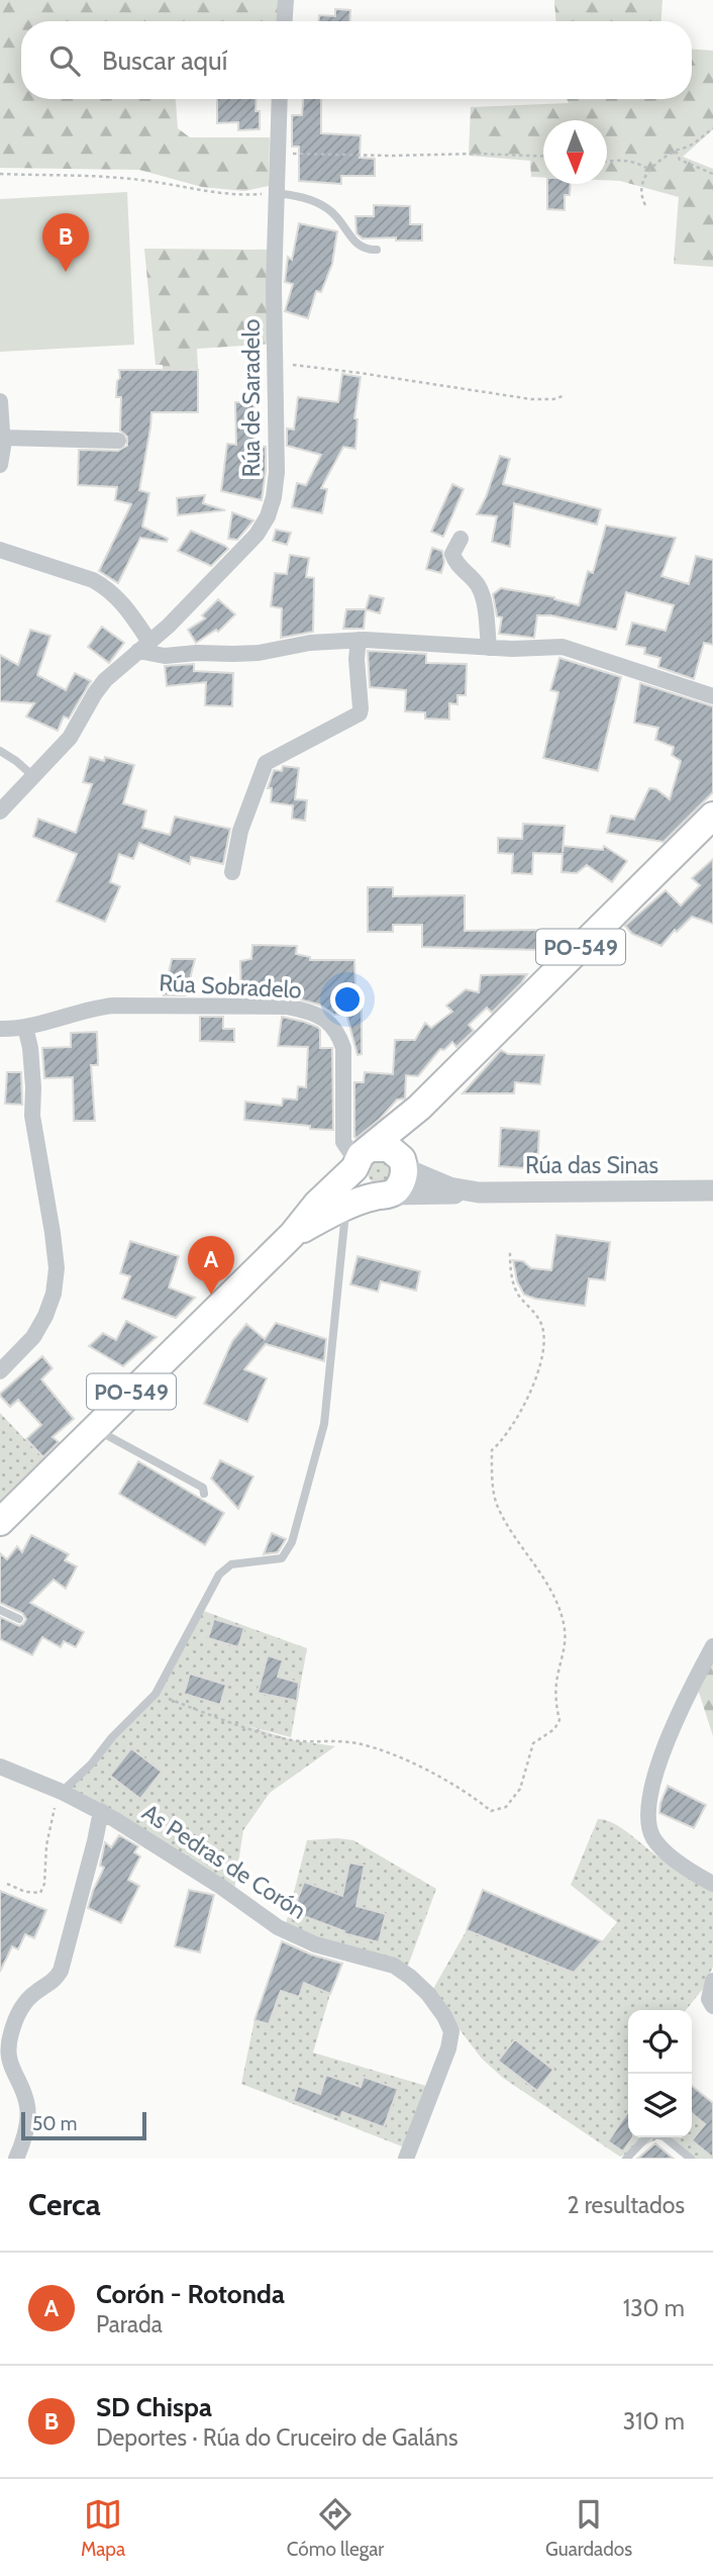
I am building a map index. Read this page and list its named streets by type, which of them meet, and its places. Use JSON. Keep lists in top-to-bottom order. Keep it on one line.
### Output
{"streets":{"main road":["PO-549"],"street":["Rúa de Saradelo","Rúa Sobradelo","Rúa das Sinas","As Pedras de Corón"]},"crossings":[["PO-549","Rúa Sobradelo"],["PO-549","Rúa das Sinas"],["Rúa Sobradelo","Rúa das Sinas"]],"scale_bar":"50 m","north":"bottom","page":{"search":"Buscar aquí","pins":["B","A"],"scale":"50 m","heading":["Cerca","2 resultados"],"list":[{"mark":"A","name":"Corón - Rotonda","note":"Parada","value":"130 m"},{"mark":"B","name":"SD Chispa","note":"Deportes · Rúa do Cruceiro de Galáns","value":"310 m"}],"nav":["Mapa","Cómo llegar","Guardados"]}}
